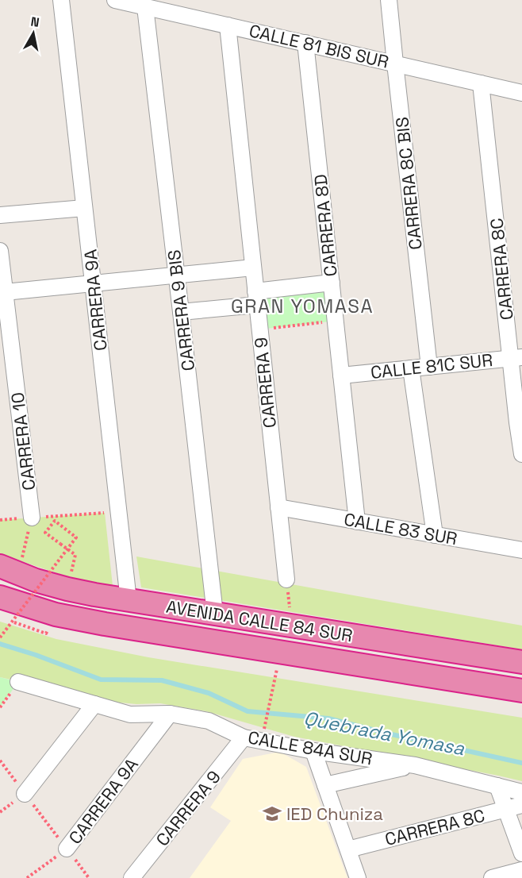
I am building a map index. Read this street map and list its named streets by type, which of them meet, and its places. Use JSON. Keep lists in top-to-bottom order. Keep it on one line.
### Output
{"streets":{"highway":["AVENIDA CALLE 84 SUR"],"street":["CALLE 81 BIS SUR","CARRERA 8C BIS","CARRERA 8D","CARRERA 8C","CARRERA 9A","CARRERA 9 BIS","CALLE 81C SUR","CARRERA 9","CARRERA 10","CALLE 83 SUR","CALLE 84A SUR"]},"crossings":[["CALLE 81 BIS SUR","CARRERA 8C BIS"],["CALLE 81 BIS SUR","CARRERA 8D"],["CALLE 81 BIS SUR","CARRERA 8C"],["CALLE 81 BIS SUR","CARRERA 9 BIS"],["CALLE 81 BIS SUR","CARRERA 9"],["CARRERA 8C BIS","CALLE 81C SUR"],["CARRERA 8D","CALLE 81C SUR"],["CARRERA 8D","CALLE 83 SUR"],["CARRERA 8C","CALLE 81C SUR"],["CARRERA 9A","AVENIDA CALLE 84 SUR"],["CARRERA 9A","CALLE 84A SUR"],["CARRERA 9 BIS","AVENIDA CALLE 84 SUR"],["CARRERA 9","CALLE 83 SUR"],["CARRERA 9","CALLE 84A SUR"]],"districts":["GRAN YOMASA"],"water":["Quebrada Yomasa"],"places":{"school or university":["IED Chuniza"]},"north":"top"}
